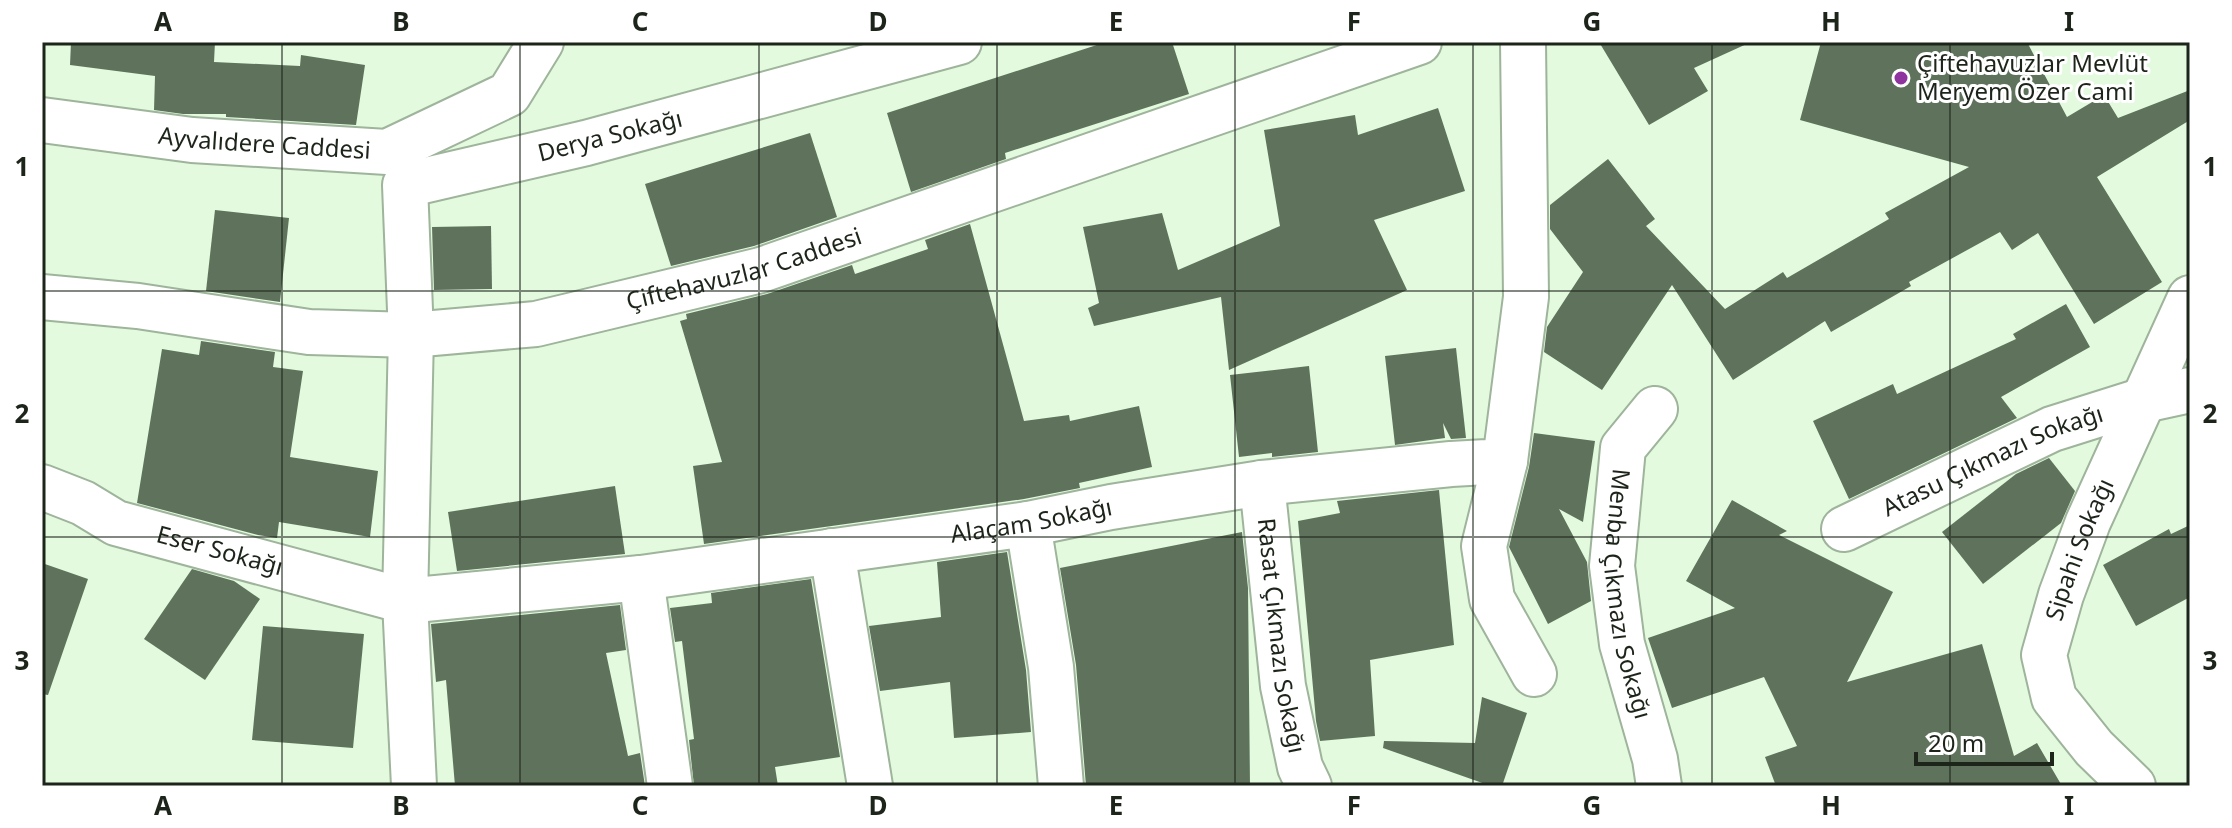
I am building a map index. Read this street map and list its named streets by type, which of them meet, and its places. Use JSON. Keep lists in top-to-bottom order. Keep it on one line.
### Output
{"streets":{"street":["Derya Sokağı","Ayvalıdere Caddesi","Çiftehavuzlar Caddesi","Atasu Çıkmazı Sokağı","Alaçam Sokağı","Sipahi Sokağı","Eser Sokağı","Menba Çıkmazı Sokağı","Rasat Çıkmazı Sokağı"]},"crossings":[["Derya Sokağı","Ayvalıdere Caddesi"],["Atasu Çıkmazı Sokağı","Sipahi Sokağı"],["Alaçam Sokağı","Eser Sokağı"],["Alaçam Sokağı","Rasat Çıkmazı Sokağı"]],"places":["Çiftehavuzlar Mevlüt Meryem Özer Cami"],"scale_bar":"20 m","grid":{"columns":["A","B","C","D","E","F","G","H","I"],"rows":["1","2","3"]}}
